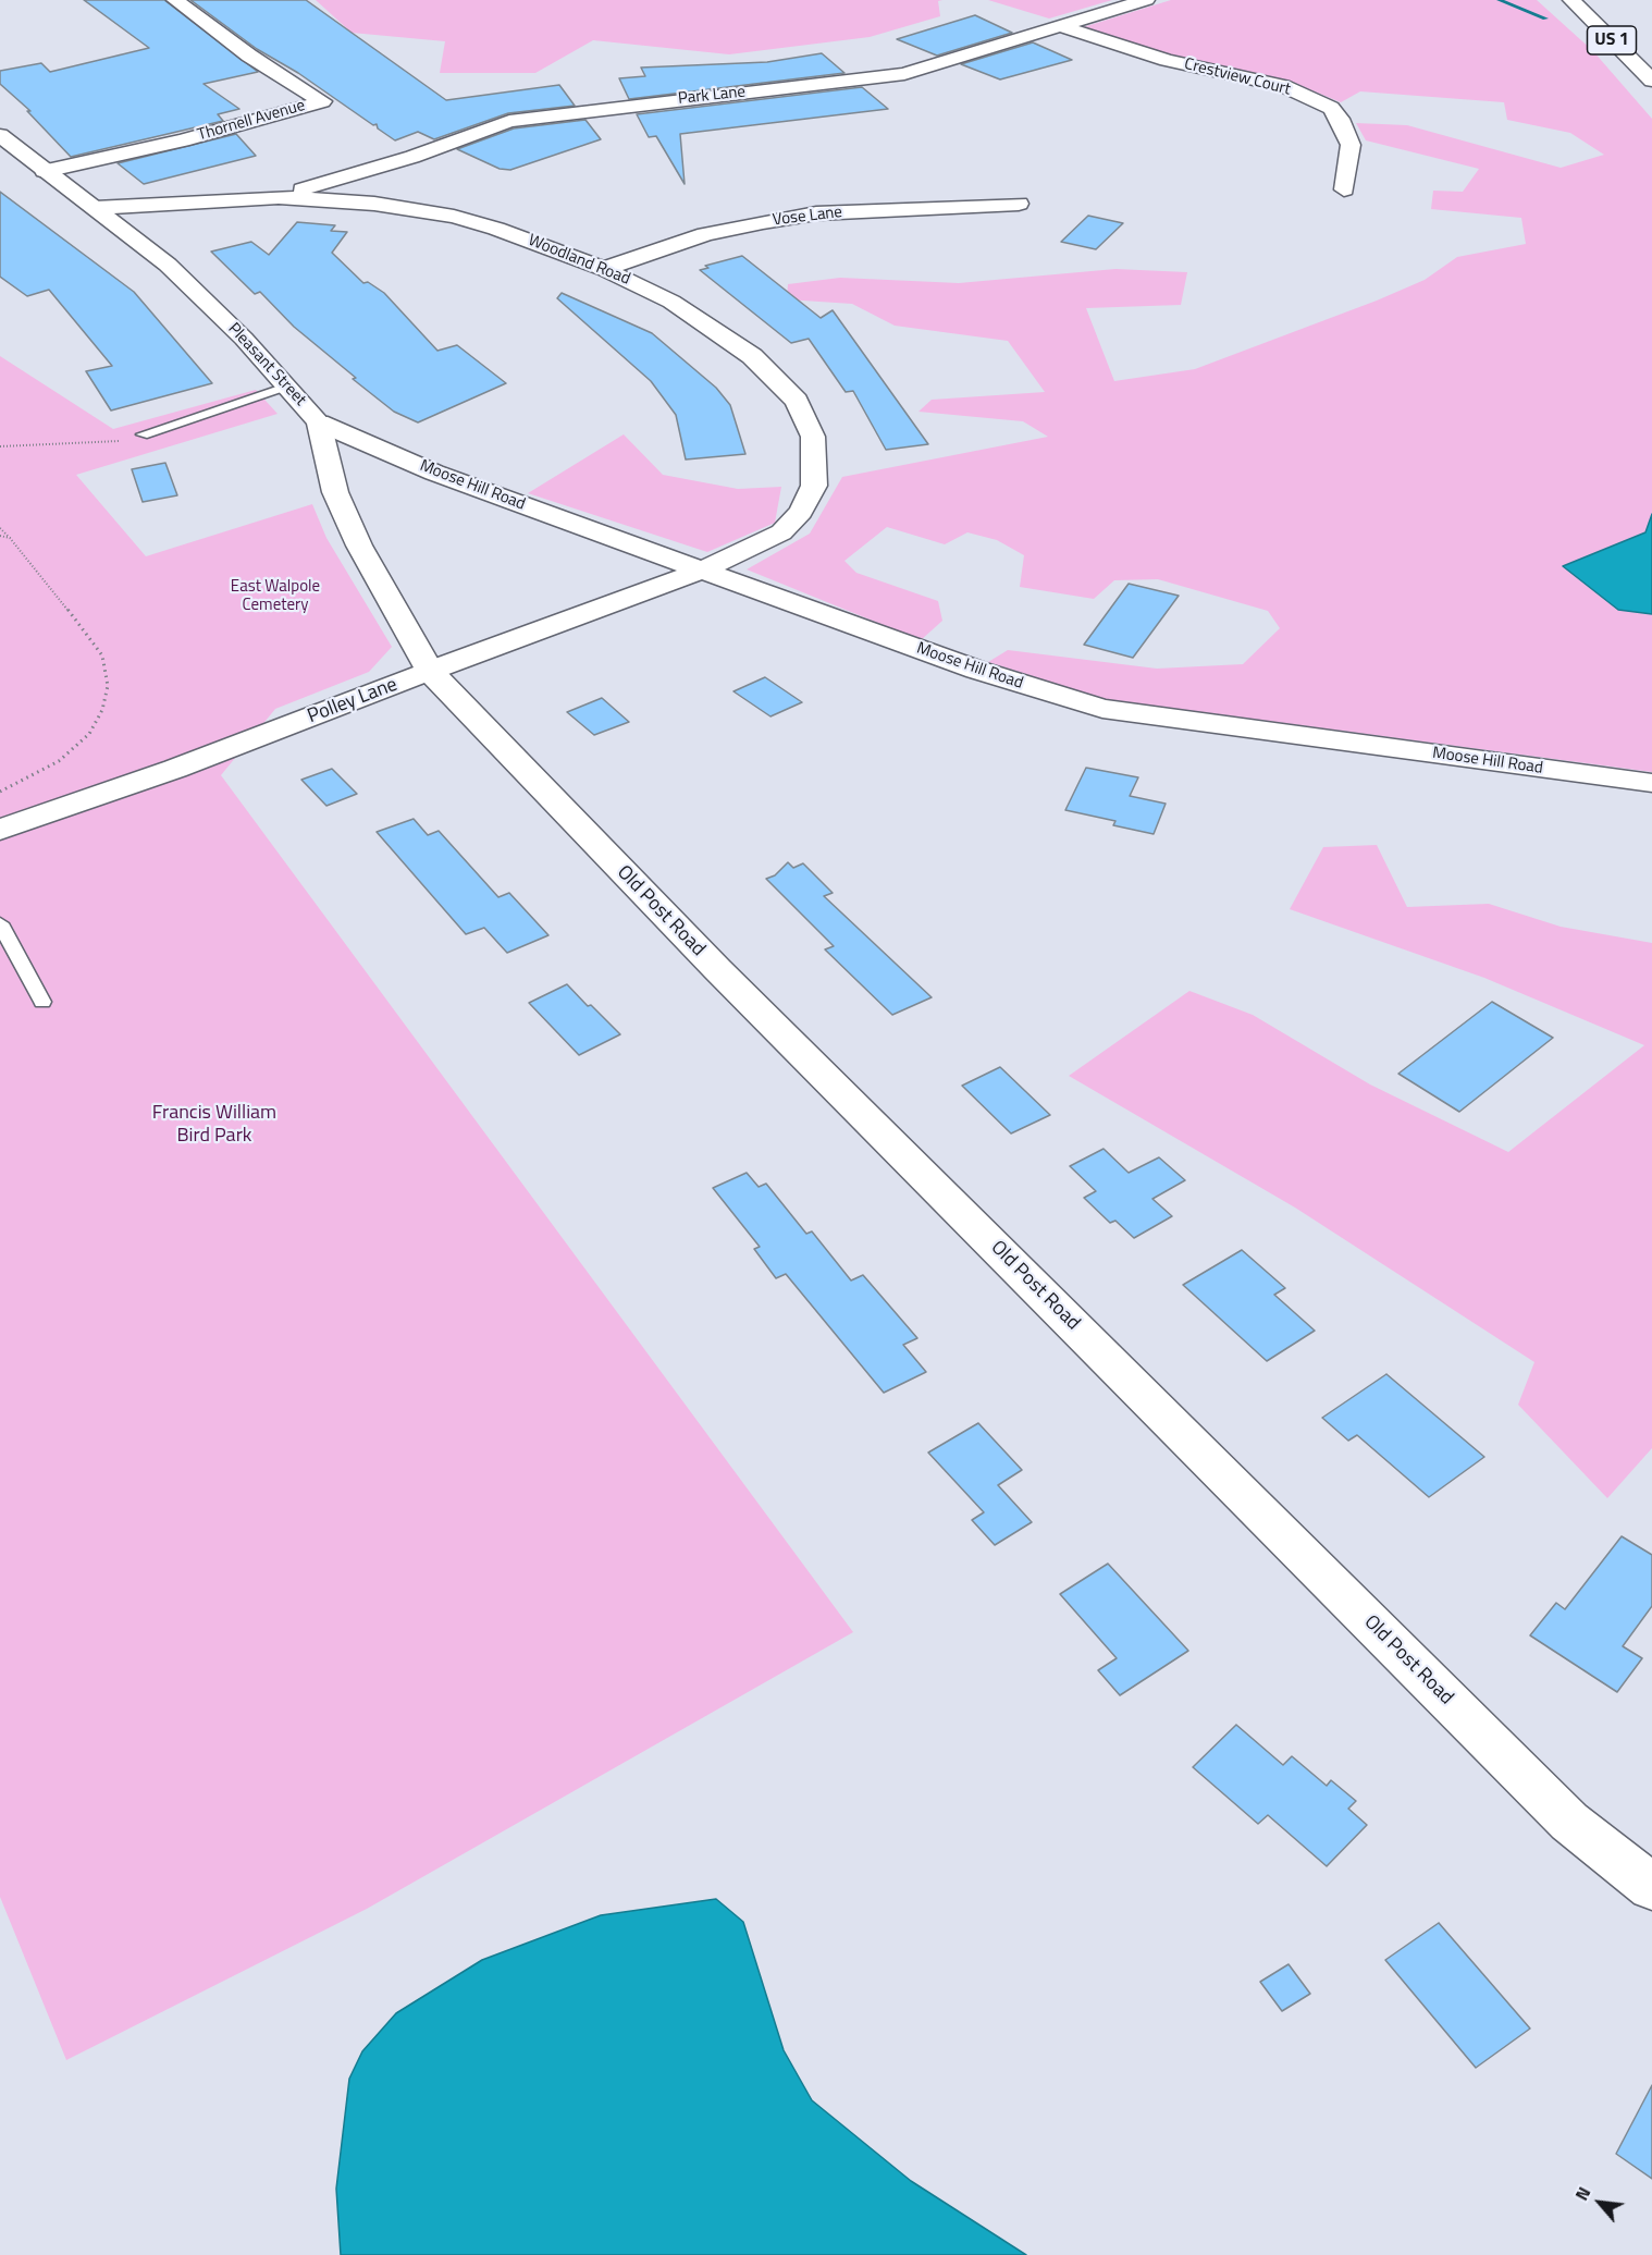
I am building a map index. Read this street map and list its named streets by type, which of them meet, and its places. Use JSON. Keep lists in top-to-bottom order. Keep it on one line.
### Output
{"streets":{"street":["US 1","Crestview Court","Park Lane","Thornell Avenue","Vose Lane","Woodland Road","Pleasant Street","Moose Hill Road","Polley Lane","Old Post Road"]},"crossings":[["Crestview Court","Park Lane"],["Park Lane","Woodland Road"],["Thornell Avenue","Pleasant Street"],["Vose Lane","Woodland Road"],["Woodland Road","Pleasant Street"],["Woodland Road","Moose Hill Road"],["Woodland Road","Polley Lane"],["Pleasant Street","Moose Hill Road"],["Pleasant Street","Polley Lane"],["Pleasant Street","Old Post Road"],["Moose Hill Road","Polley Lane"],["Polley Lane","Old Post Road"]],"parks":["East Walpole Cemetery","Francis William Bird Park"],"north":"top left"}
